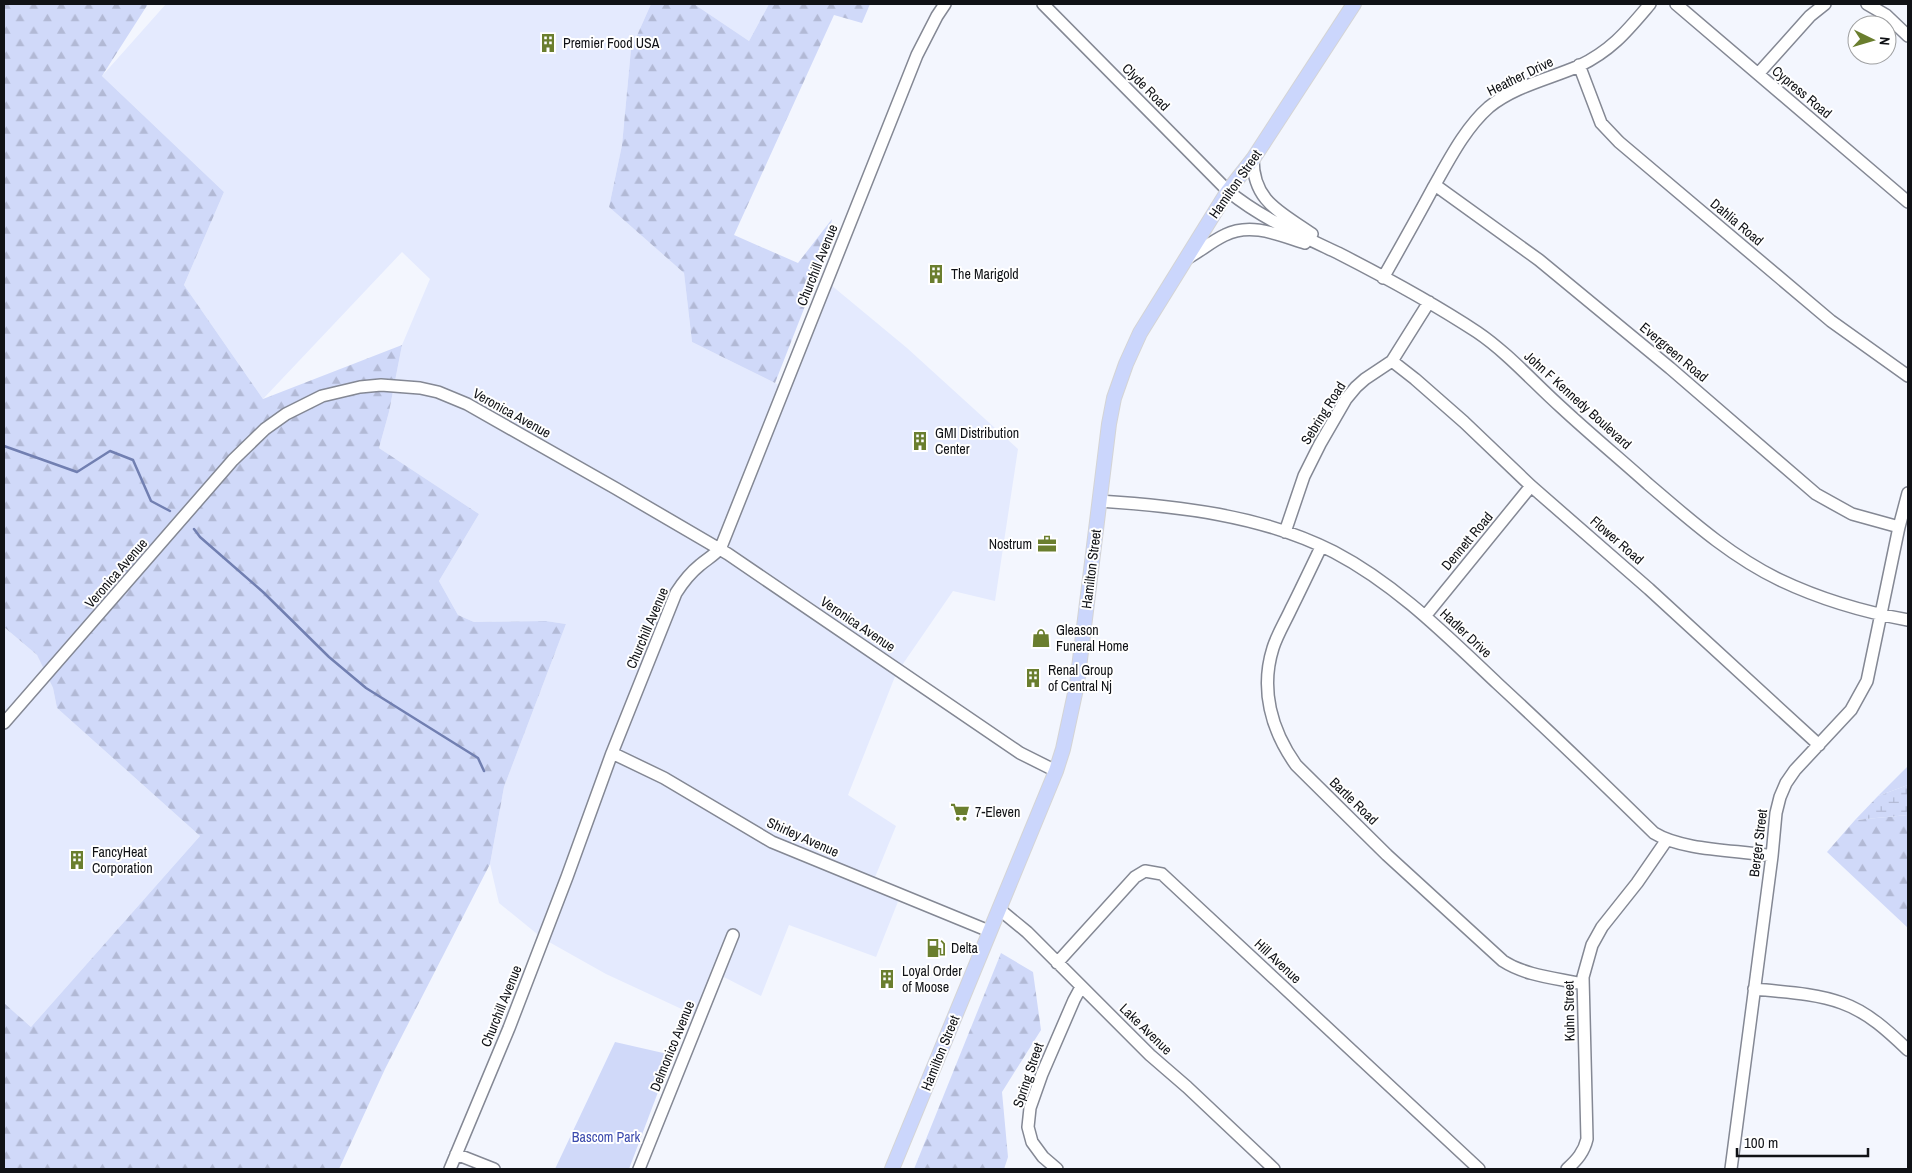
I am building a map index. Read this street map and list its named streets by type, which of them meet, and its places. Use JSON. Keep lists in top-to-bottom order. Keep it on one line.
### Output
{"streets":{"main road":["Hamilton Street"],"street":["Heather Drive","Clyde Road","Cypress Road","Dahlia Road","Churchill Avenue","Evergreen Road","John F Kennedy Boulevard","Veronica Avenue","Sebring Road","Flower Road","Dennett Road","Hadler Drive","Bartle Road","Shirley Avenue","Berger Street","Hill Avenue","Kuhn Street","Lake Avenue","Delmonico Avenue","Spring Street"]},"crossings":[["Heather Drive","Dahlia Road"],["Heather Drive","Evergreen Road"],["Heather Drive","John F Kennedy Boulevard"],["Clyde Road","Hamilton Street"],["Clyde Road","John F Kennedy Boulevard"],["Hamilton Street","John F Kennedy Boulevard"],["Hamilton Street","Veronica Avenue"],["Hamilton Street","Hadler Drive"],["Hamilton Street","Shirley Avenue"],["Hamilton Street","Lake Avenue"],["Churchill Avenue","Veronica Avenue"],["Churchill Avenue","Shirley Avenue"],["Evergreen Road","Berger Street"],["John F Kennedy Boulevard","Sebring Road"],["John F Kennedy Boulevard","Berger Street"],["Sebring Road","Flower Road"],["Sebring Road","Hadler Drive"],["Flower Road","Dennett Road"],["Flower Road","Berger Street"],["Dennett Road","Hadler Drive"],["Hadler Drive","Bartle Road"],["Hadler Drive","Berger Street"],["Hadler Drive","Kuhn Street"],["Bartle Road","Kuhn Street"],["Hill Avenue","Lake Avenue"],["Lake Avenue","Spring Street"]],"parks":["Bascom Park"],"places":{"building":["Premier Food USA","The Marigold","GMI Distribution Center","Renal Group of Central Nj","FancyHeat Corporation","Loyal Order of Moose"],"office":["Nostrum"],"shop":["Gleason Funeral Home"],"supermarket":["7-Eleven"],"fuel station":["Delta"]},"scale_bar":"100 m","north":"right"}
